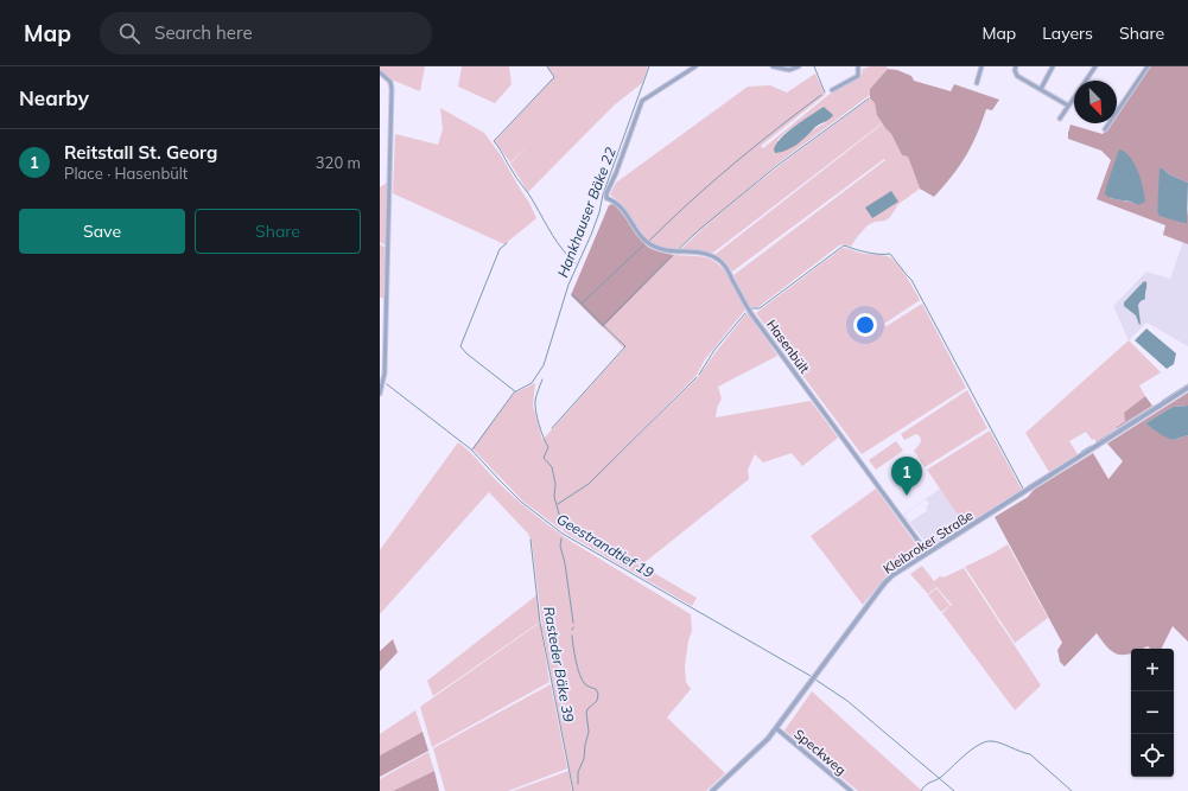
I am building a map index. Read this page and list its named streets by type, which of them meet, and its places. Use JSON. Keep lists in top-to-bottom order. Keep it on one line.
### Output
{"streets":{"street":["Hasenbült","Kleibroker Straße","Speckweg"]},"crossings":[["Hasenbült","Kleibroker Straße"],["Kleibroker Straße","Speckweg"]],"water":["Hankhauser Bäke 22","Geestrandtief 19","Rasteder Bäke 39"],"north":"bottom right","page":{"header":"Map","search":"Search here","nav":["Map","Layers","Share"],"heading":"Nearby","list":[{"mark":"1","name":"Reitstall St. Georg","note":"Place · Hasenbült","value":"320 m"}],"buttons":["Save","Share"],"pins":"1","map_buttons":["+","−"]}}
